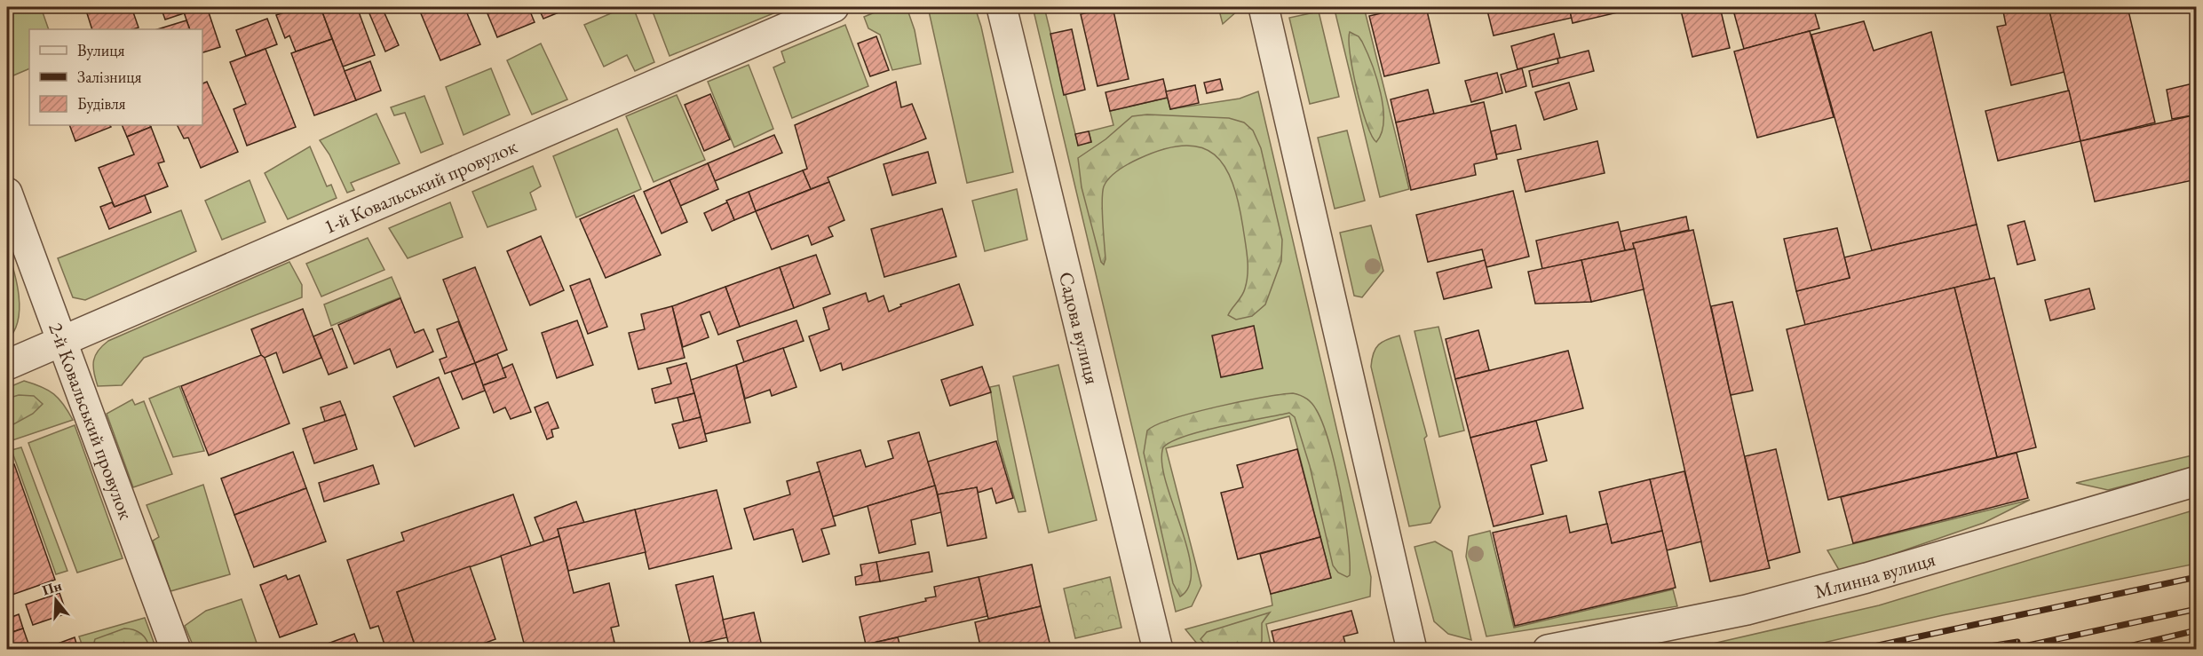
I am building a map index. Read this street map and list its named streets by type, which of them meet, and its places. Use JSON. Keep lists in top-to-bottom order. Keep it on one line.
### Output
{"streets":{"street":["1-й Ковальський провулок","Садова вулиця","2-й Ковальський провулок","Млинна вулиця"]},"crossings":[["1-й Ковальський провулок","2-й Ковальський провулок"]],"legend":["Вулиця","Залізниця","Будівля"],"north":"top"}
